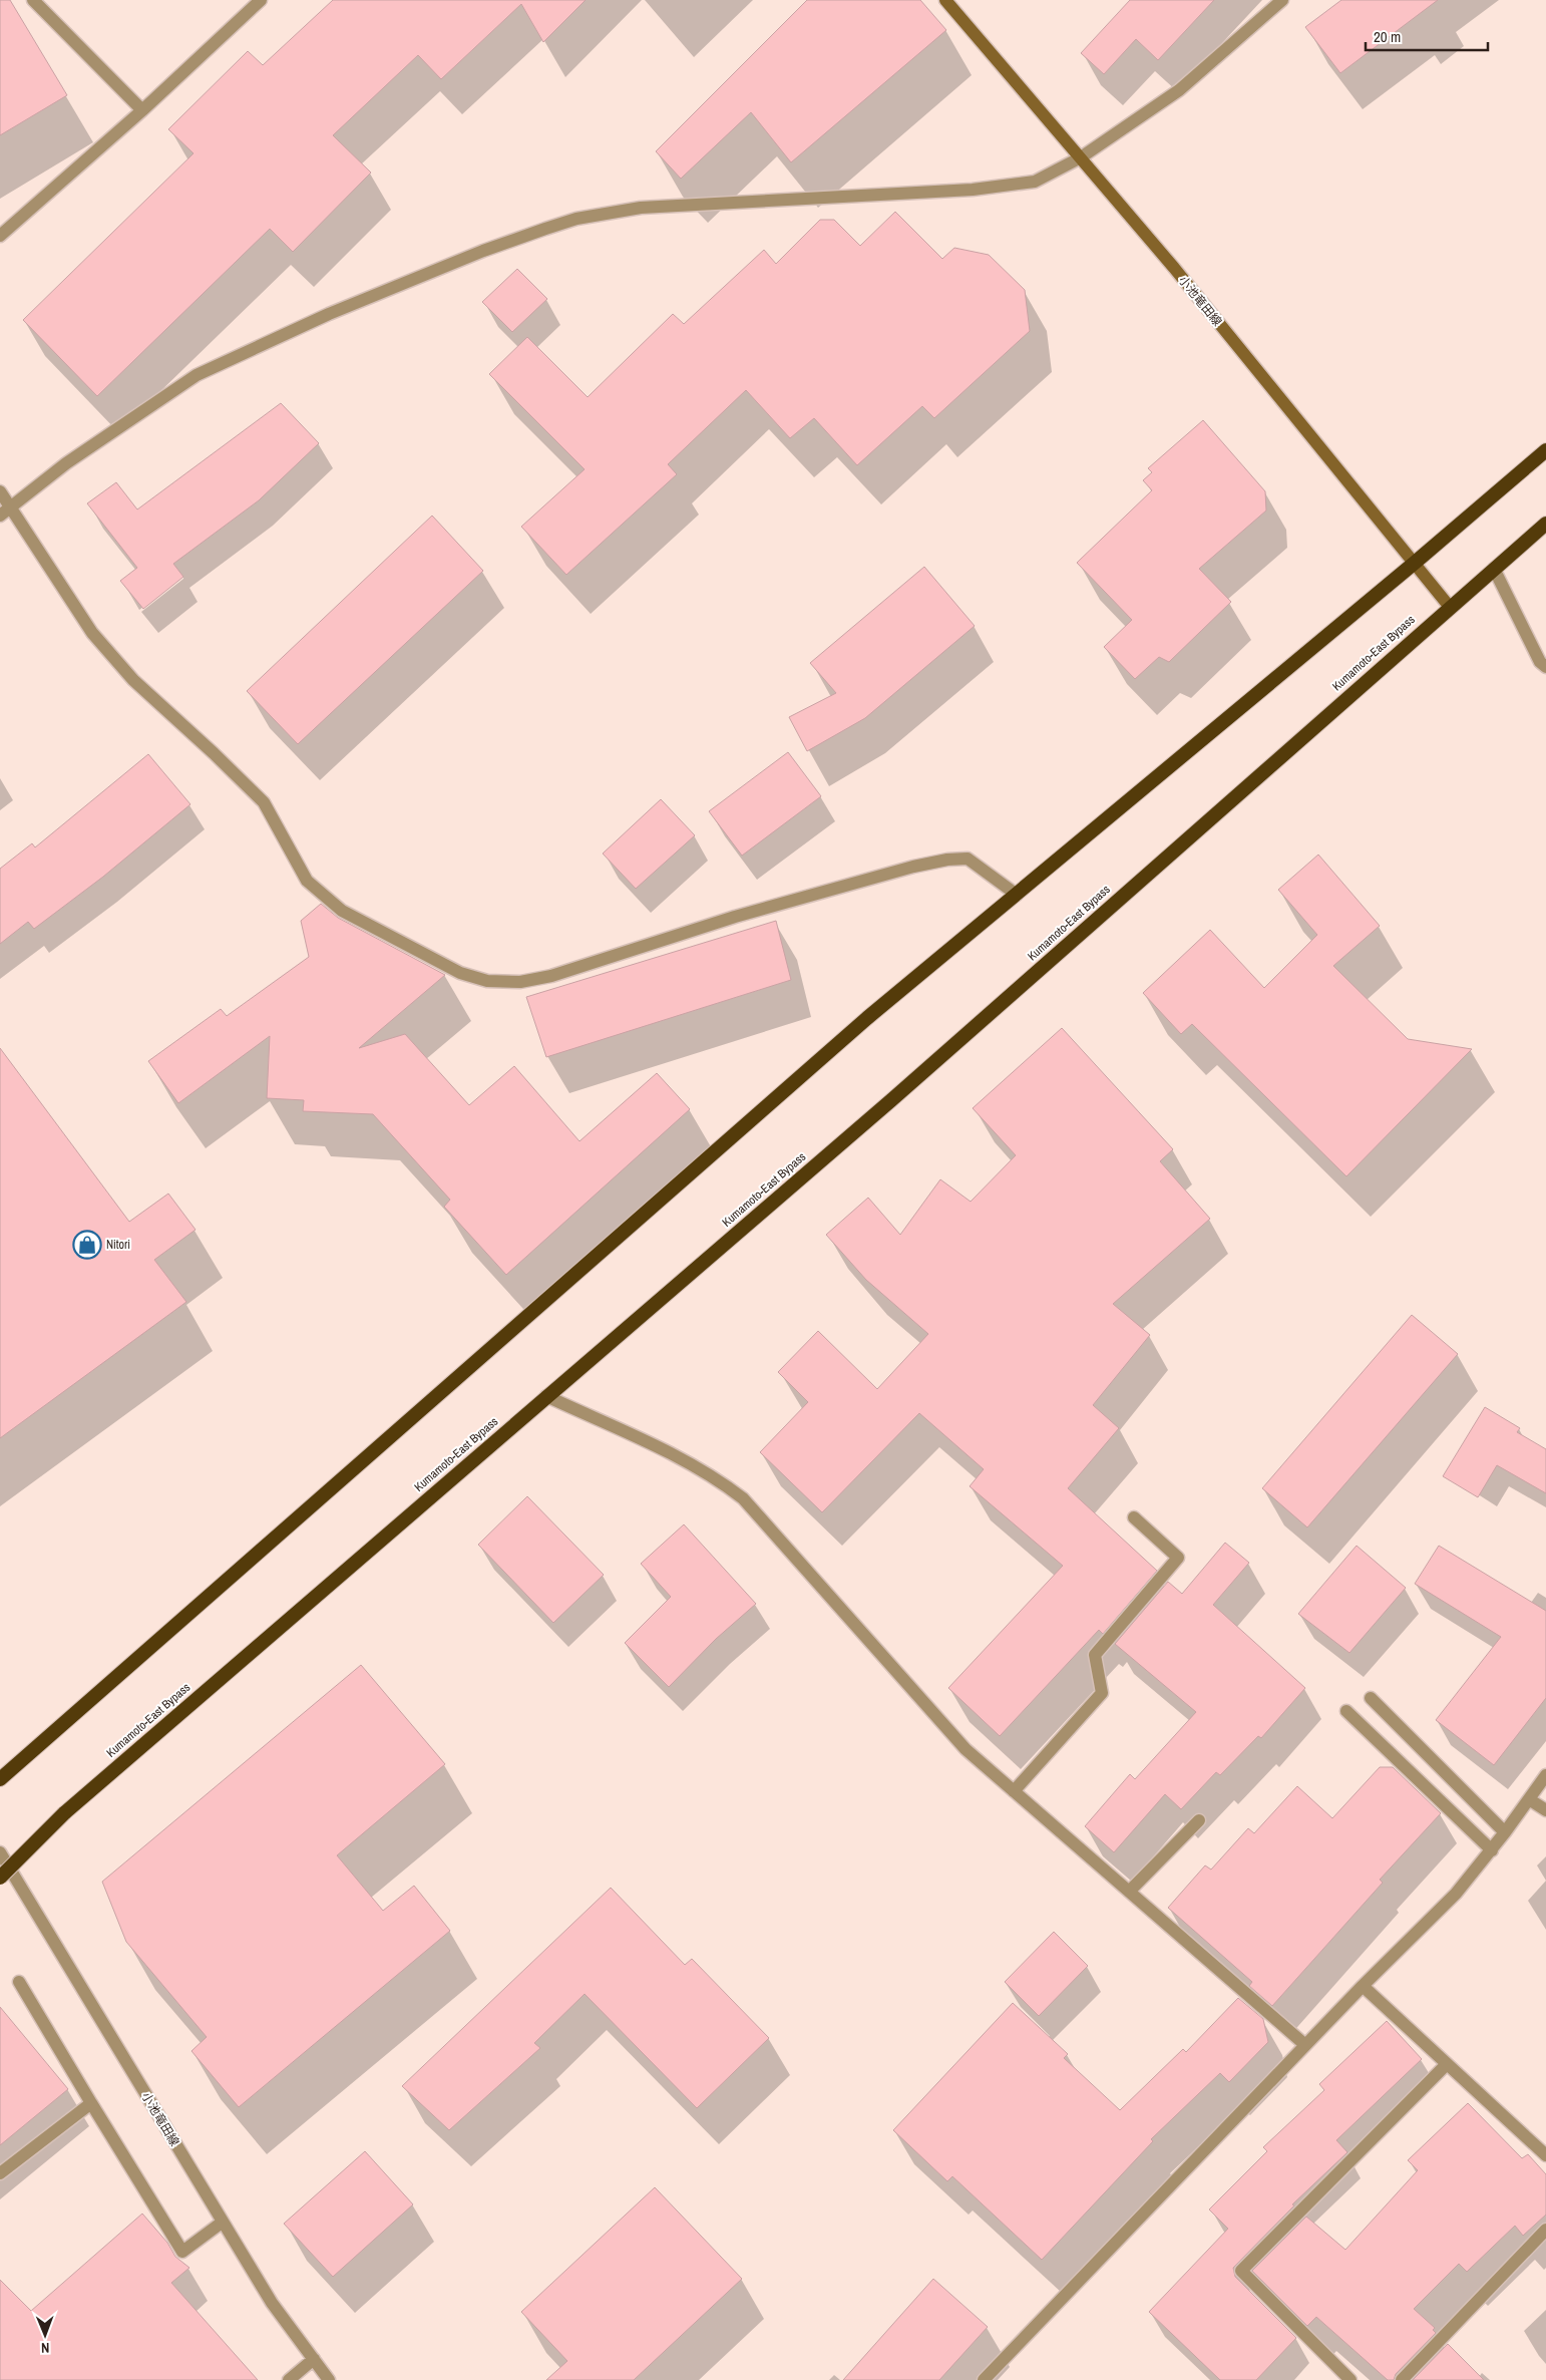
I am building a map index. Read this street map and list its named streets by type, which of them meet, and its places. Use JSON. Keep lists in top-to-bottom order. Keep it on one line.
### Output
{"streets":{"highway":["Kumamoto-East Bypass"],"main road":["小池竜田線"]},"crossings":[["小池竜田線","Kumamoto-East Bypass"]],"places":{"shop":["Nitori"]},"scale_bar":"20 m","north":"bottom"}
